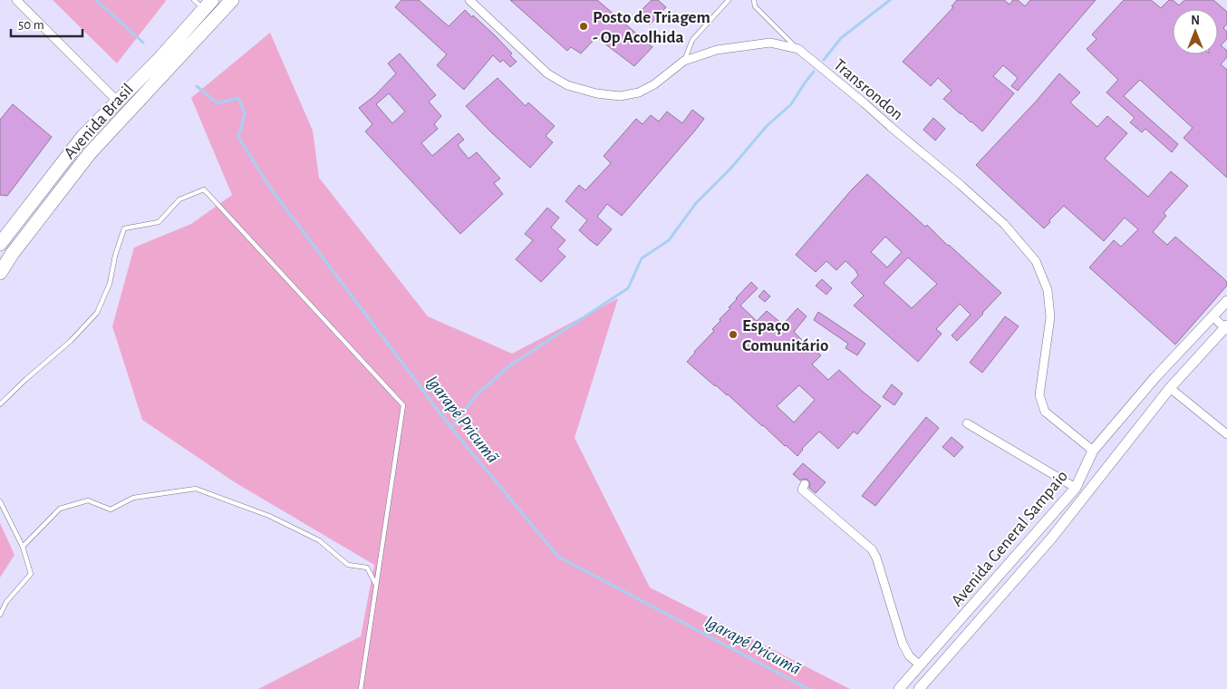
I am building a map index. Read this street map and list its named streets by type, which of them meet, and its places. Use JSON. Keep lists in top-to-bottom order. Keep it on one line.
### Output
{"streets":{"highway":["Avenida Brasil"],"street":["Transrondon","Avenida General Sampaio"]},"crossings":[["Transrondon","Avenida General Sampaio"]],"water":["Igarapé Pricumã"],"places":["Posto de Triagem - Op Acolhida","Espaço Comunitário"],"scale_bar":"50 m","north":"top"}
